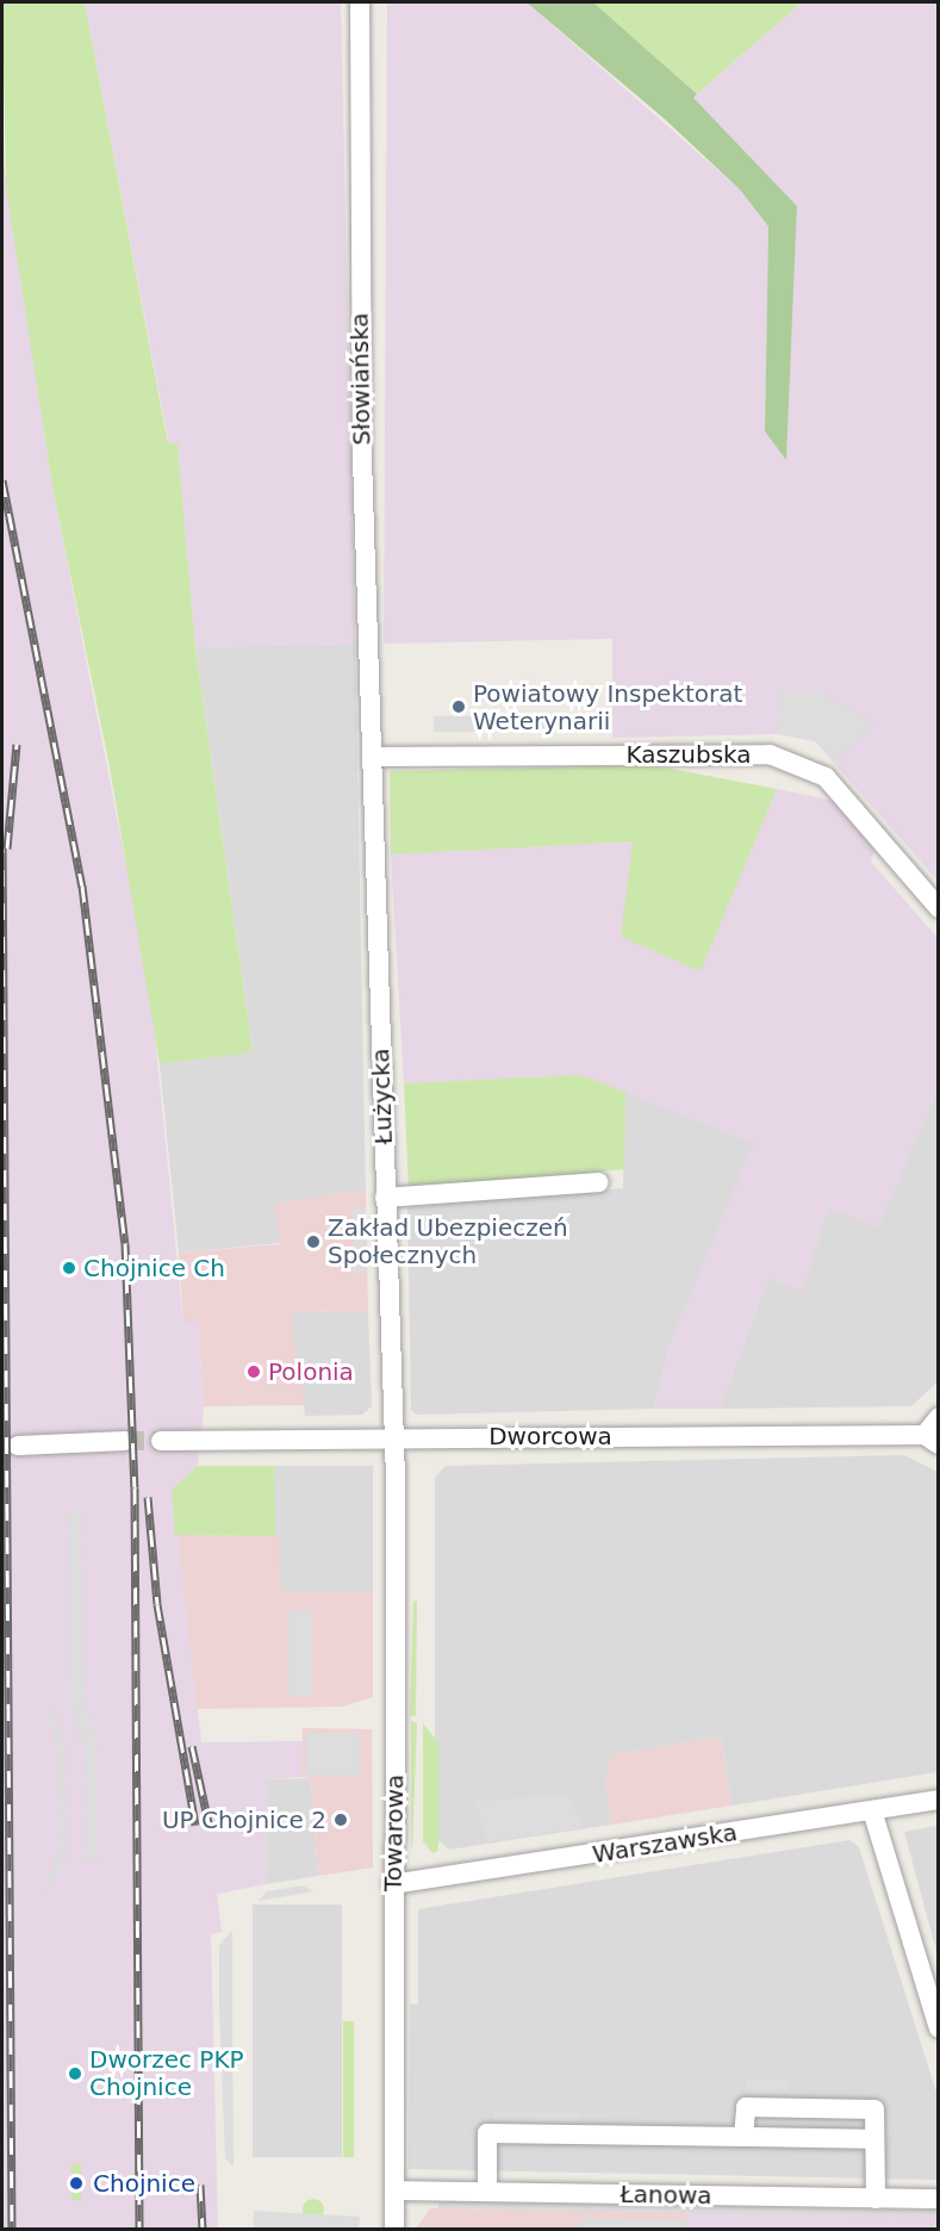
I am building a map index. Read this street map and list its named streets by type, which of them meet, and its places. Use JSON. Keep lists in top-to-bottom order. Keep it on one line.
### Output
{"streets":{"street":["Słowiańska","Kaszubska","Łużycka","Dworcowa","Towarowa","Warszawska","Łanowa"]},"crossings":[["Słowiańska","Kaszubska"],["Słowiańska","Łużycka"],["Kaszubska","Łużycka"],["Łużycka","Dworcowa"],["Łużycka","Towarowa"],["Dworcowa","Towarowa"],["Towarowa","Warszawska"],["Towarowa","Łanowa"]],"places":["Powiatowy Inspektorat Weterynarii","Zakład Ubezpieczeń Społecznych","Chojnice Ch","Polonia","UP Chojnice 2","Dworzec PKP Chojnice","Chojnice"]}
